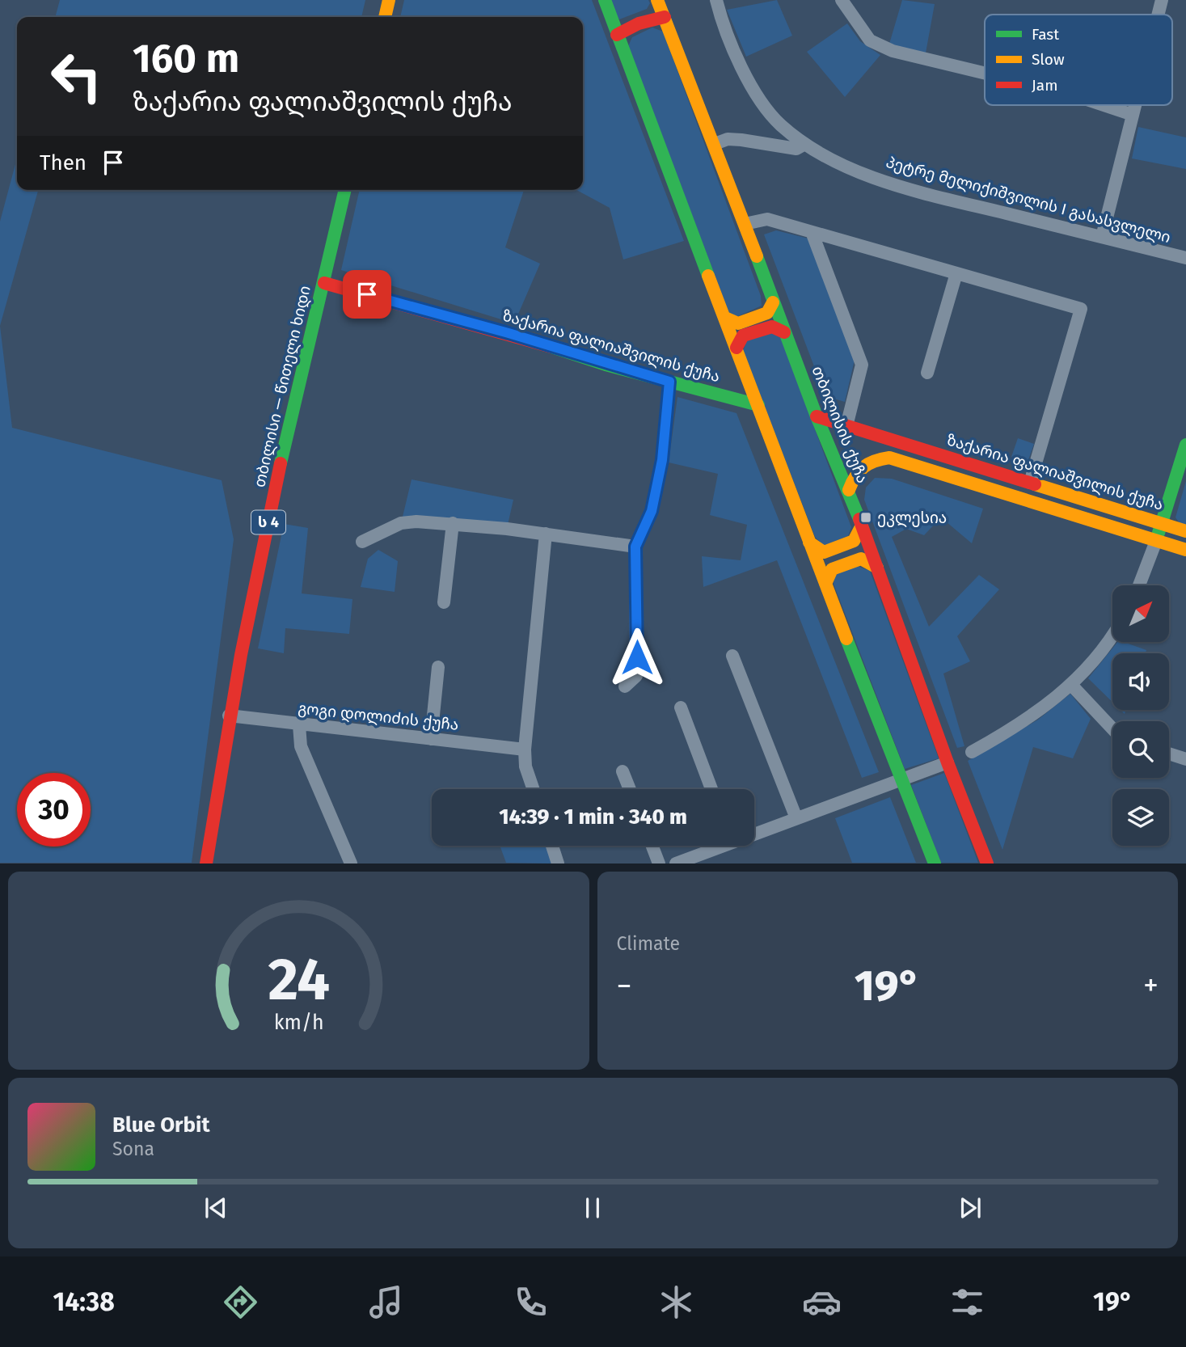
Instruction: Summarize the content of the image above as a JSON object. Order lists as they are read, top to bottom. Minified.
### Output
{"streets":{"main road":["ზაქარია ფალიაშვილის ქუჩა","თბილისი — წითელი ხიდი","თბილისის ქუჩა","ს 4"],"street":["პეტრე მელიქიშვილის I გასასვლელი","გოგი დოლიძის ქუჩა"]},"crossings":[["ზაქარია ფალიაშვილის ქუჩა","თბილისი — წითელი ხიდი"],["ზაქარია ფალიაშვილის ქუჩა","თბილისის ქუჩა"],["თბილისი — წითელი ხიდი","გოგი დოლიძის ქუჩა"]],"places":{"transit":["ეკლესია"]},"legend":["Fast","Slow","Jam"],"north":"top right","page":{"turn":["160 m","ზაქარია ფალიაშვილის ქუჩა"],"then":"Then","limit":"30","trip":"14:39 · 1 min · 340 m","tile":"Climate","heat":["−","19°","+"],"song":["Blue Orbit","Sona"],"tabs":["14:38","19°"],"gauge":["24","km/h"]}}
